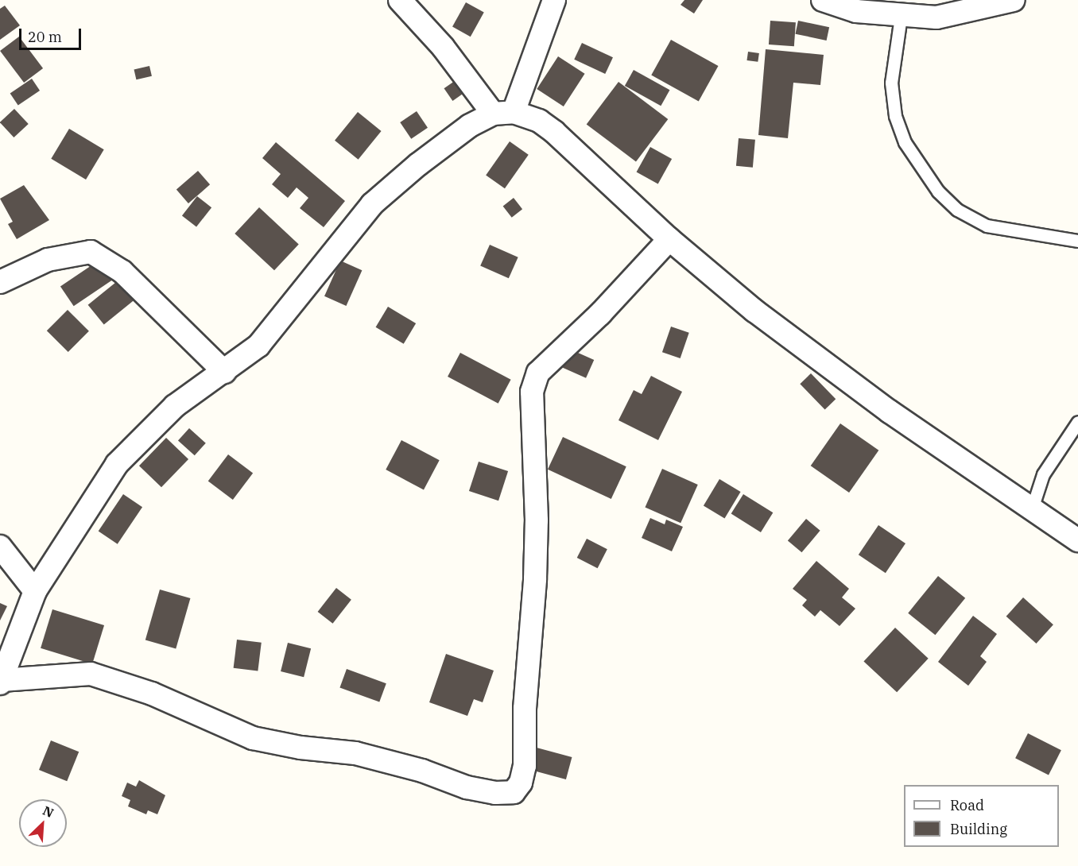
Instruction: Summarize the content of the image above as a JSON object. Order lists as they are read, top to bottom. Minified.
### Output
{"legend":["Road","Building"],"scale_bar":"20 m","north":"top right"}
